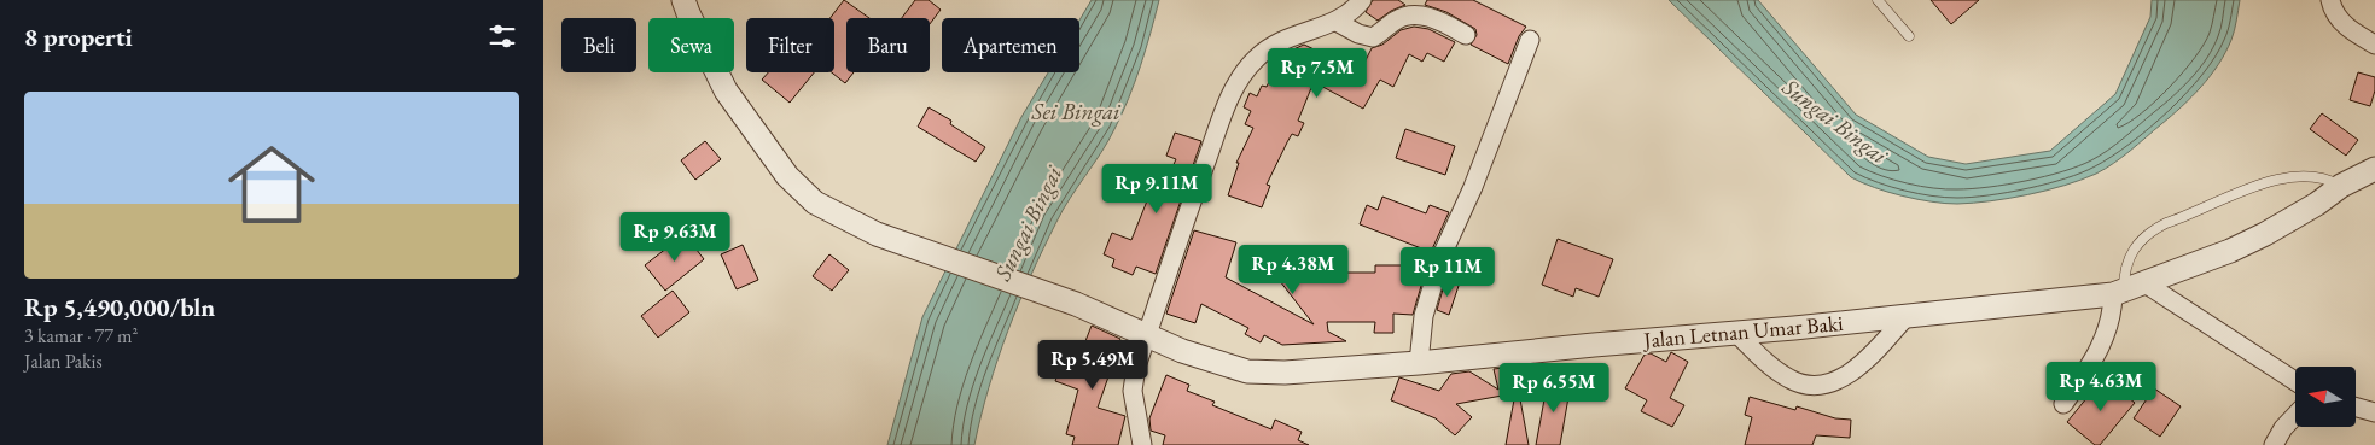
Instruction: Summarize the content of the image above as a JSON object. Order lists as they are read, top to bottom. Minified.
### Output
{"streets":{"street":["Jalan Letnan Umar Baki"]},"water":["Sei Bingai","Sungai Bingai"],"north":"left","page":{"heading":"8 properti","chip":["Beli","Sewa","Filter","Baru","Apartemen"],"price":["Rp 7.5M","Rp 9.11M","Rp 9.63M","Rp 4.38M","Rp 11M","Rp 5.49M","Rp 4.63M","Rp 6.55M"],"list":[{"name":"Rp 5,490,000/bln","note":"3 kamar · 77 m² · Jalan Pakis"}]}}
